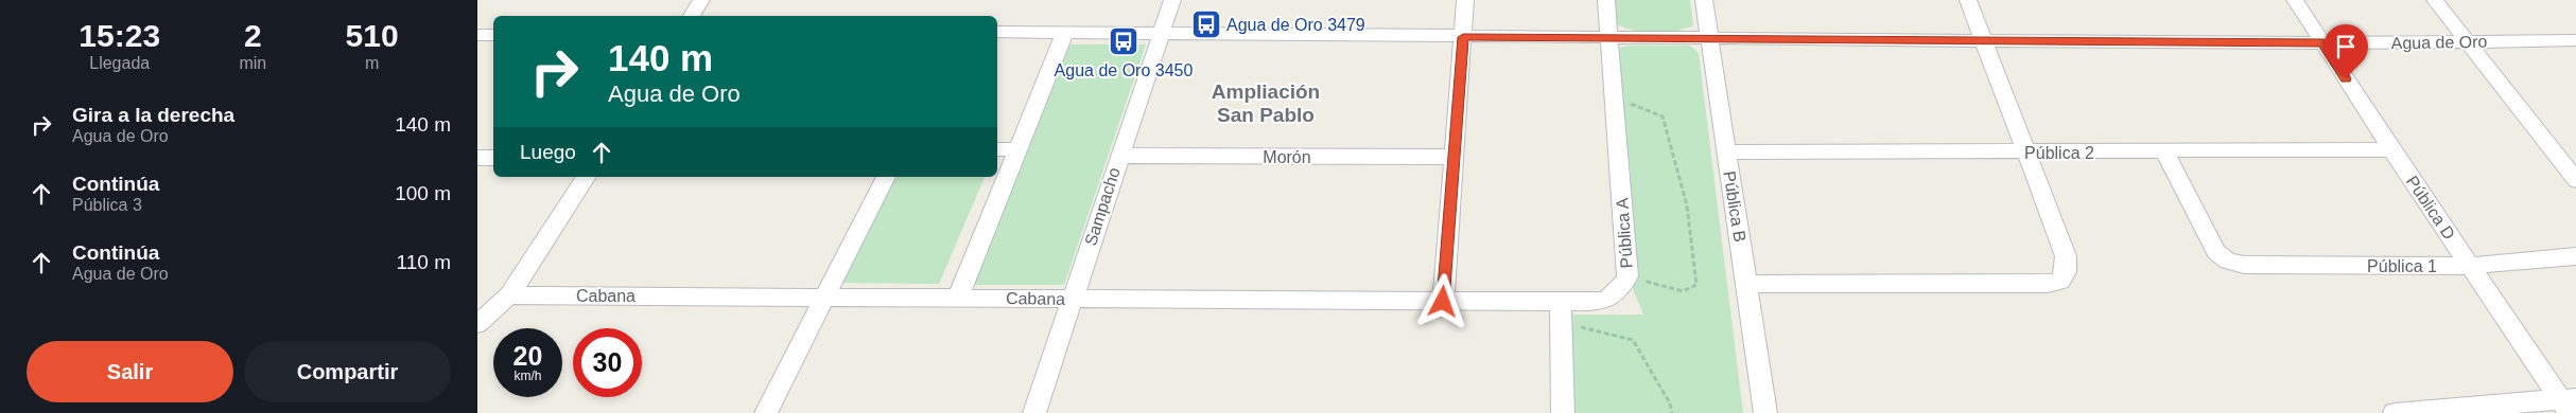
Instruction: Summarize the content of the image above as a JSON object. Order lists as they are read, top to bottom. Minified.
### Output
{"streets":{"street":["Agua de Oro","Pública 2","Morón","Sampacho","Pública B","Pública D","Pública A","Pública 1","Cabana"]},"crossings":[["Agua de Oro","Pública B"],["Agua de Oro","Pública D"],["Pública 2","Pública B"],["Pública 2","Pública D"],["Pública 2","Pública 1"],["Morón","Sampacho"],["Sampacho","Cabana"],["Pública D","Pública 1"],["Pública A","Cabana"]],"districts":["Ampliación San Pablo"],"places":{"bus stop":["Agua de Oro 3479","Agua de Oro 3450"]},"page":{"eta":["15:23","Llegada","2","min","510","m"],"turn":["140 m","Agua de Oro"],"list":[{"name":"Gira a la derecha","note":"Agua de Oro","value":"140 m"},{"name":"Continúa","note":"Pública 3","value":"100 m"},{"name":"Continúa","note":"Agua de Oro","value":"110 m"}],"then":"Luego","speed":"20 km/h","limit":"30","buttons":["Salir","Compartir"]}}
